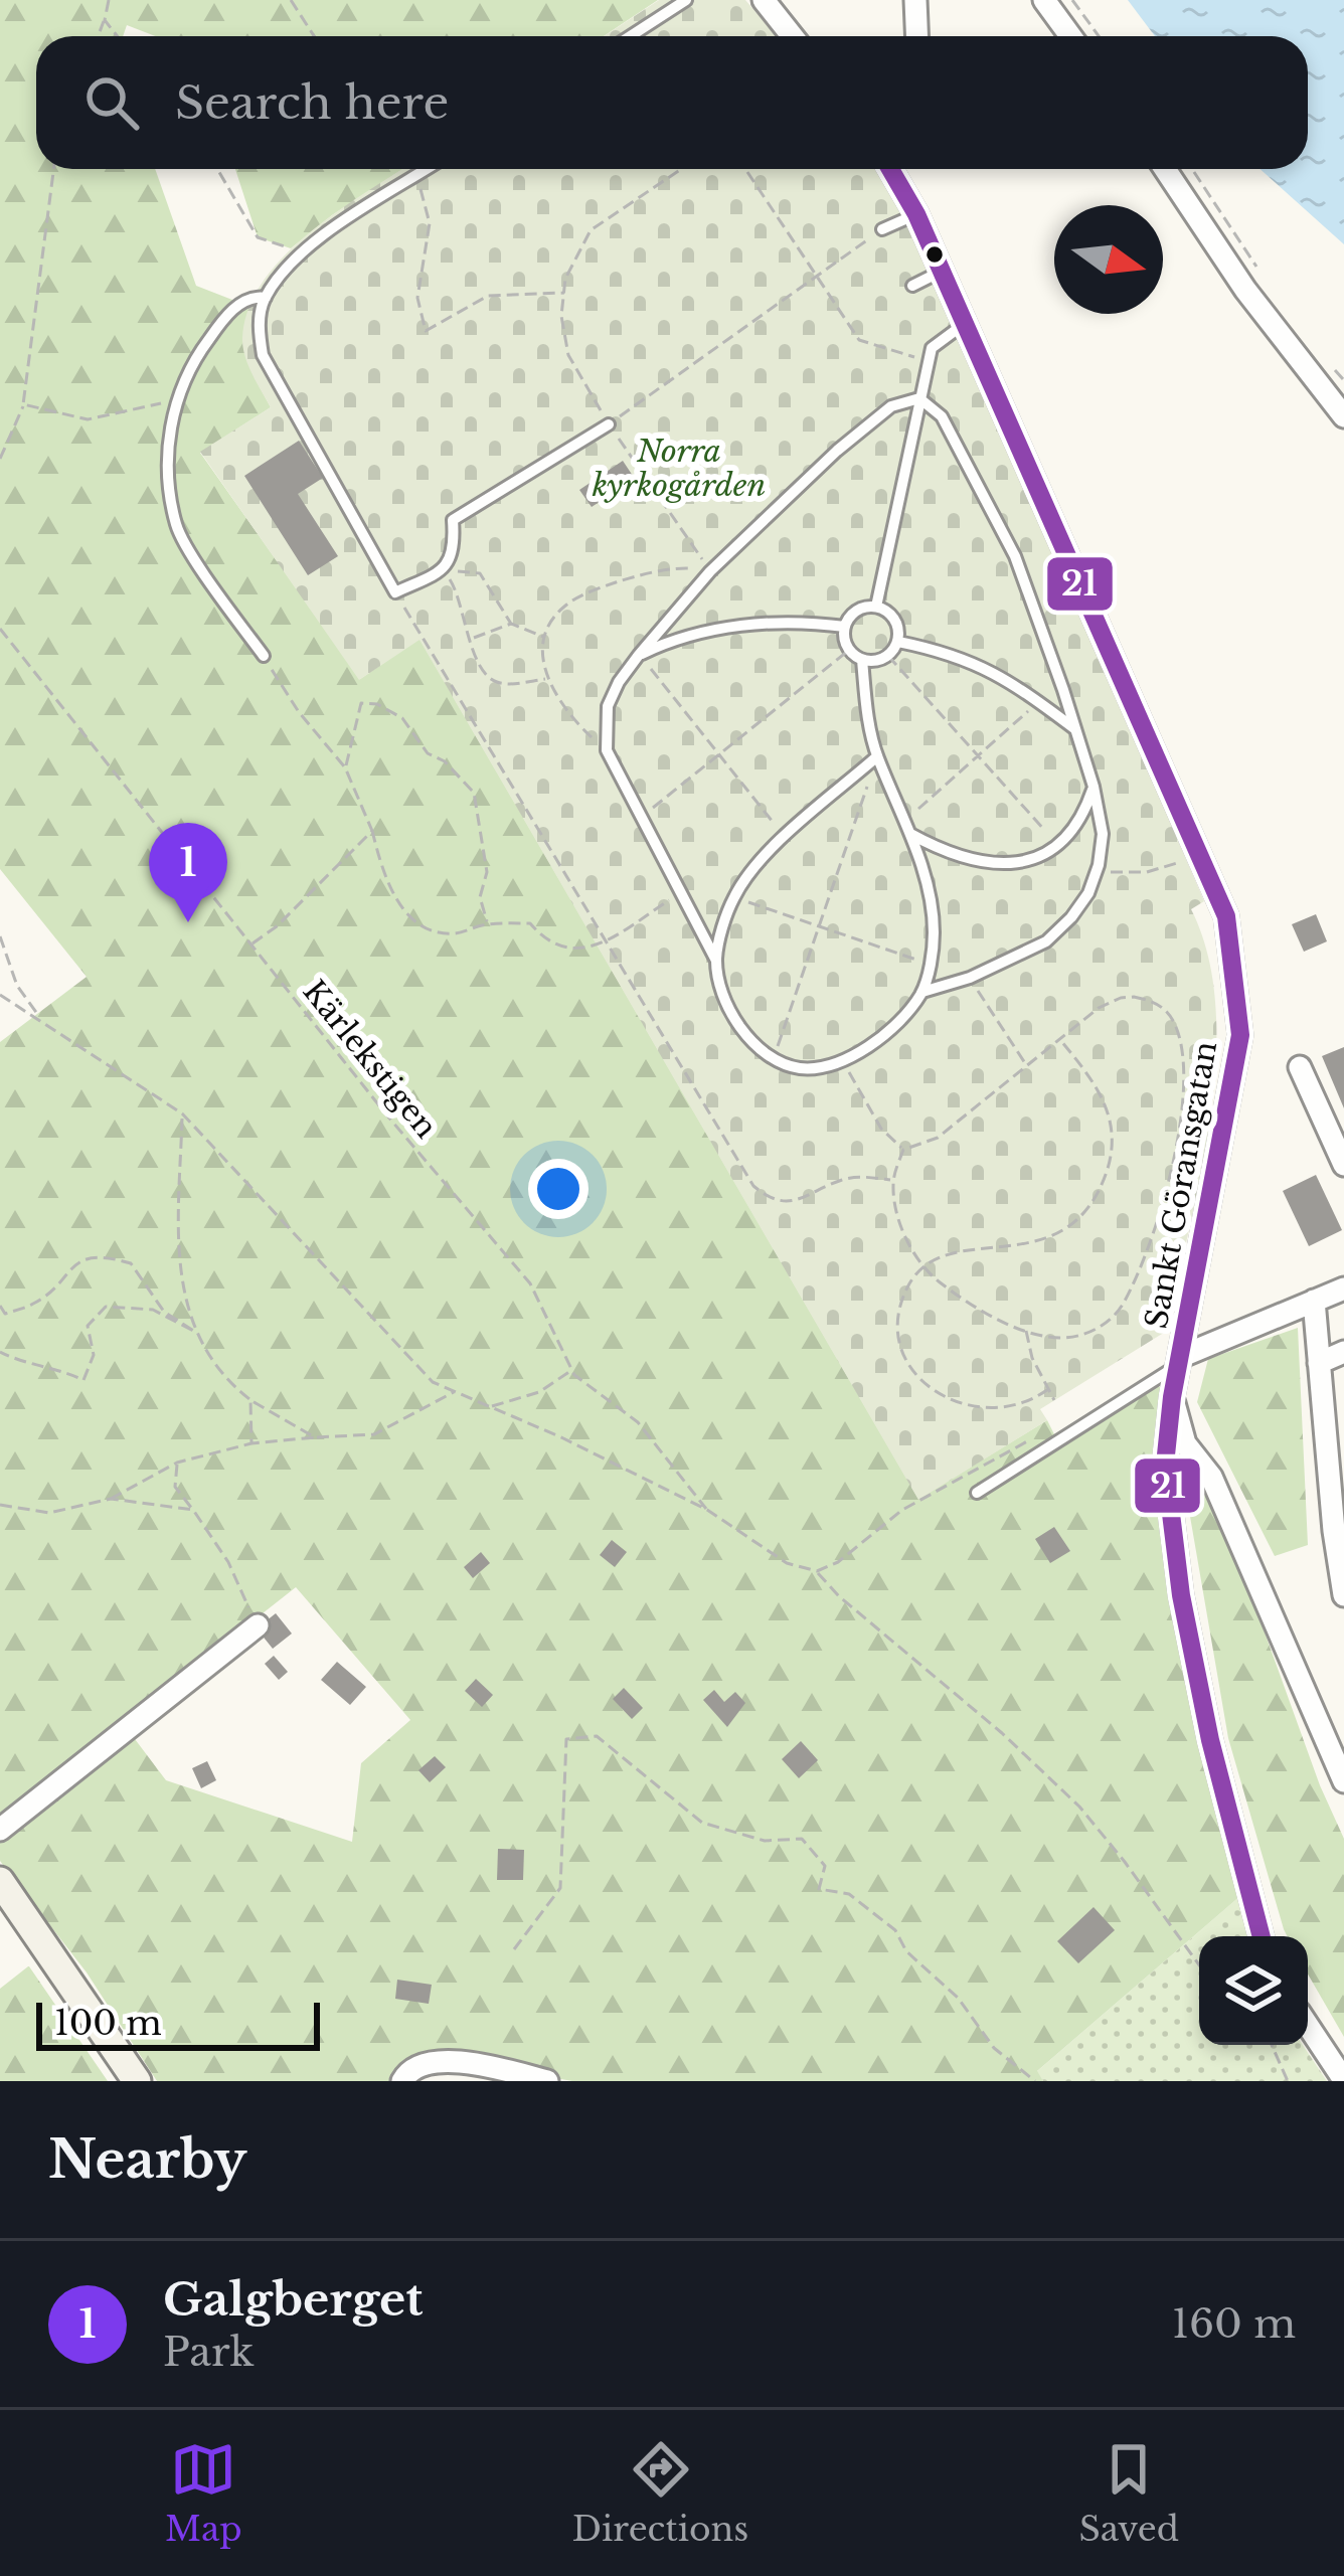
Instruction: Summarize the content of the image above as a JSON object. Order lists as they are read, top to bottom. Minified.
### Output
{"streets":{"street":["Sankt Göransgatan"],"path":["Kärlekstigen"]},"parks":["Norra kyrkogården"],"lines":["transit line 21"],"scale_bar":"100 m","north":"right","page":{"search":"Search here","pins":"1","scale":"100 m","heading":"Nearby","list":[{"mark":"1","name":"Galgberget","note":"Park","value":"160 m"}],"nav":["Map","Directions","Saved"]}}
